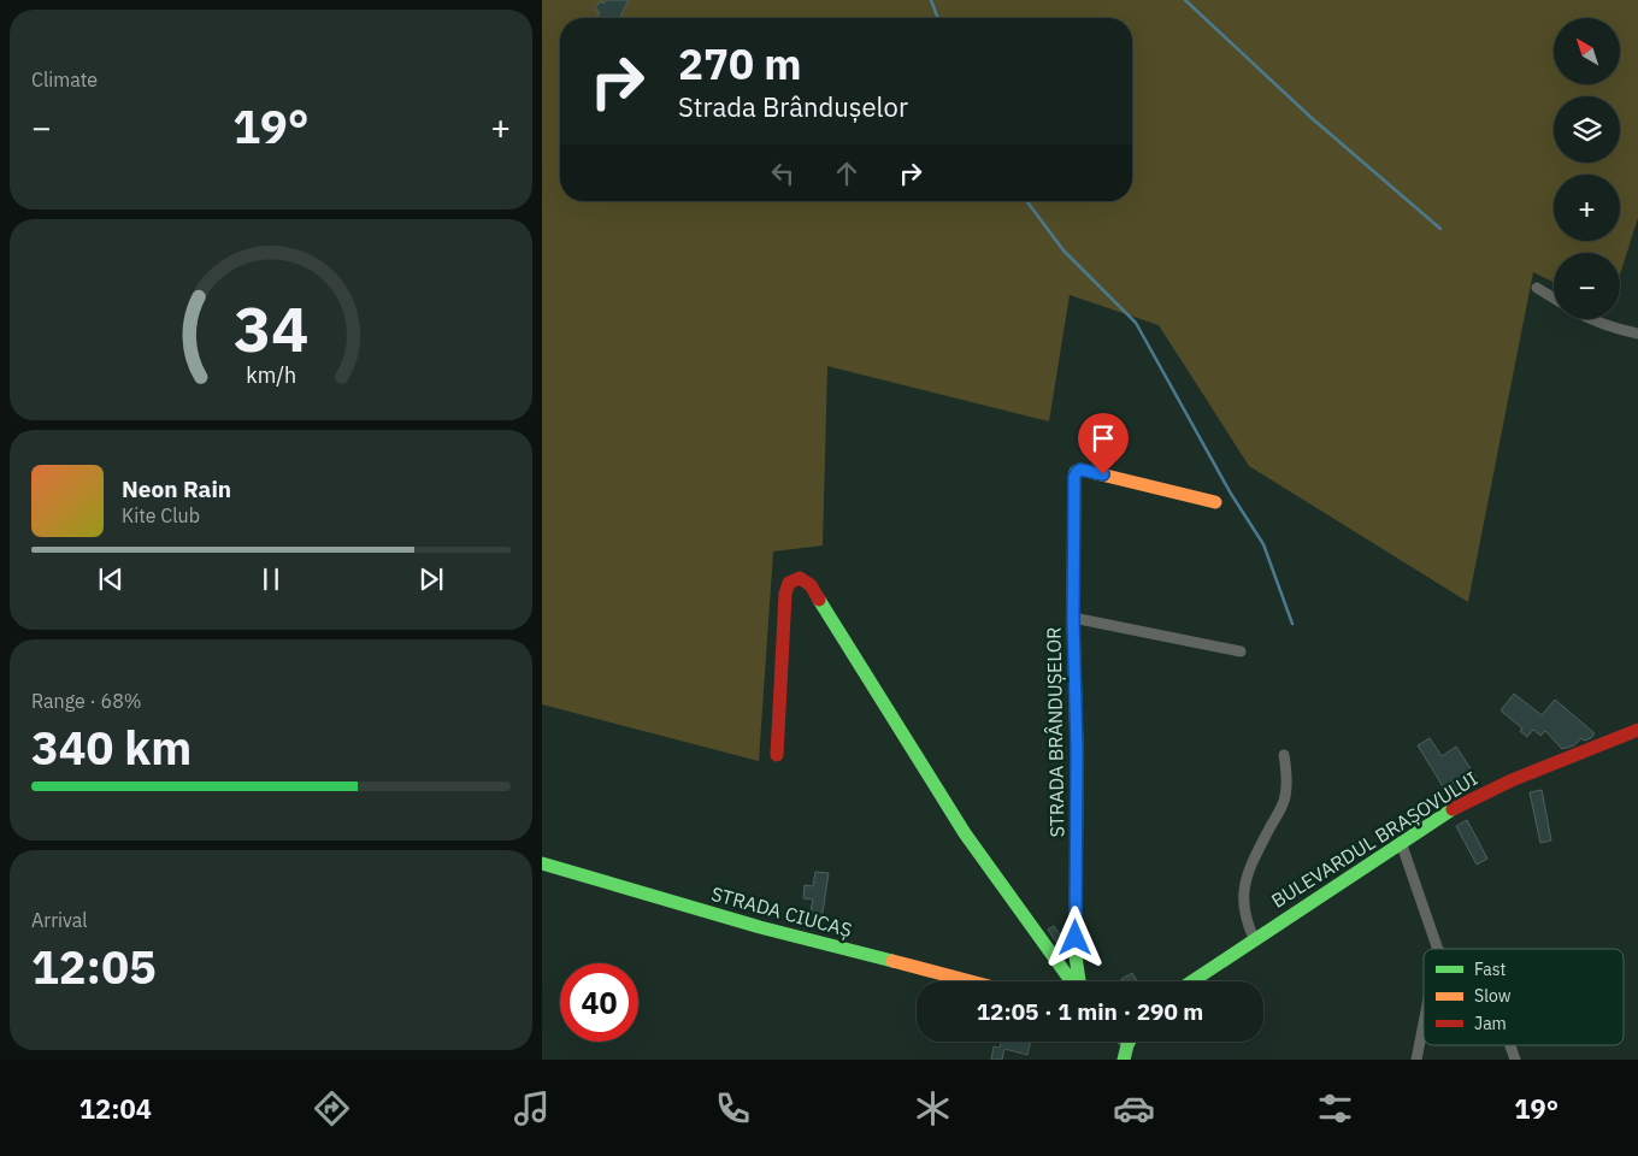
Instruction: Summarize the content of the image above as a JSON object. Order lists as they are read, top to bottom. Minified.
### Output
{"streets":{"street":["STRADA BRÂNDUȘELOR","BULEVARDUL BRAȘOVULUI","STRADA CIUCAȘ"]},"legend":["Fast","Slow","Jam"],"north":"top left","page":{"tile":["Climate",["Range · 68%","340 km"],["Arrival","12:05"]],"map_buttons":["+","−"],"turn":["270 m","Strada Brândușelor"],"heat":["−","19°","+"],"song":["Neon Rain","Kite Club"],"limit":"40","trip":"12:05 · 1 min · 290 m","tabs":["12:04","19°"],"gauge":["34","km/h"]}}
